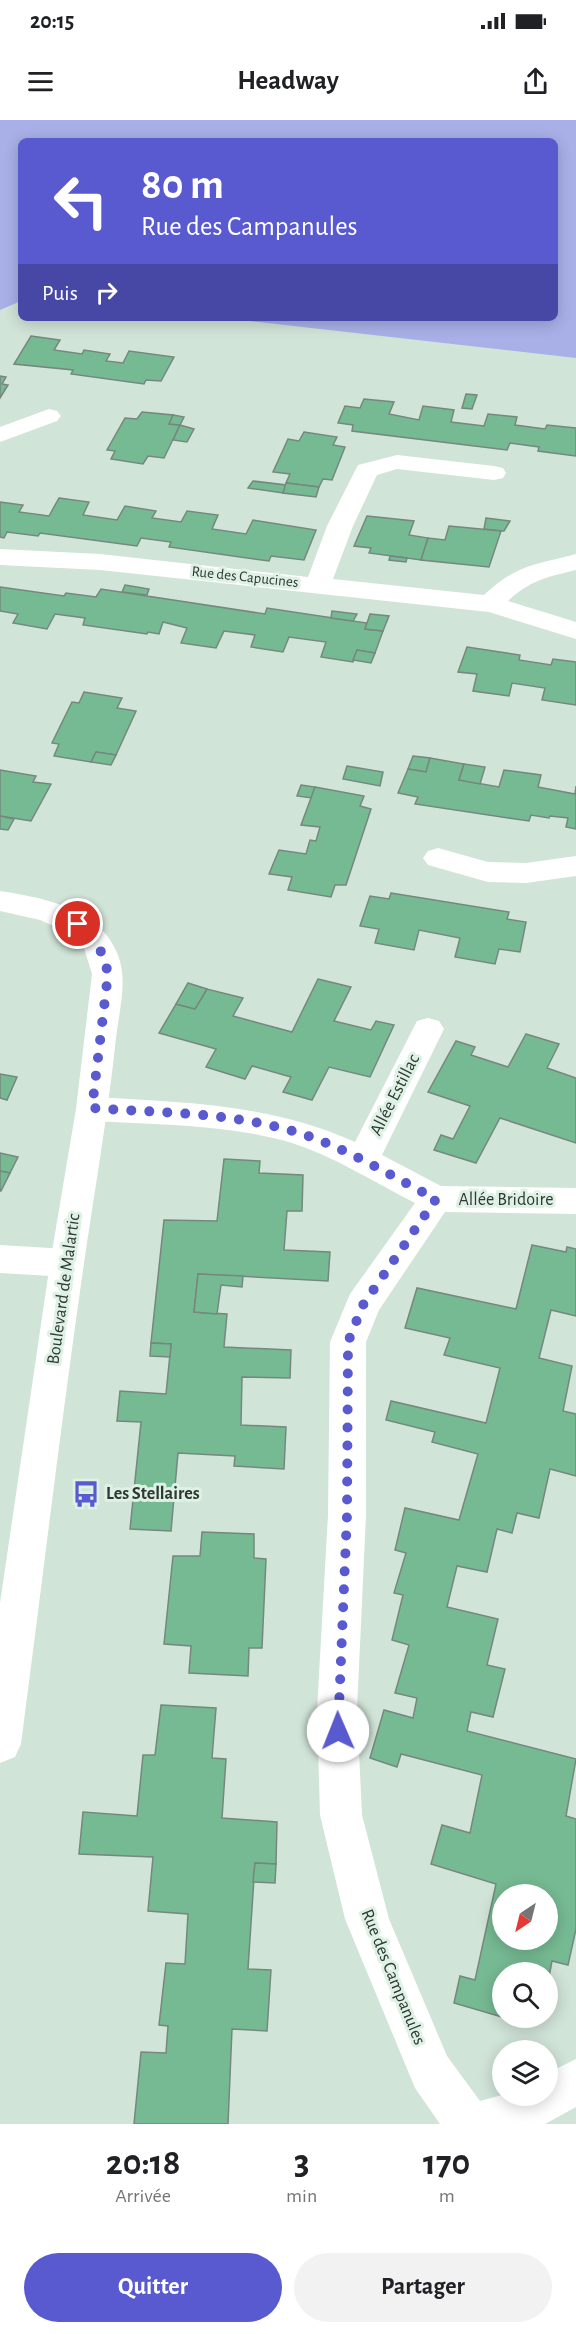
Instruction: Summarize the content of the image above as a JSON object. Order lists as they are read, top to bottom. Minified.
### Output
{"streets":{"street":["Rue des Capucines","Allée Estillac","Allée Bridoire","Boulevard de Malartic","Rue des Campanules"]},"crossings":[["Allée Bridoire","Rue des Campanules"]],"places":{"bus stop":["Les Stellaires"]},"north":"bottom left","page":{"status":"20:15","header":"Headway","turn":["80 m","Rue des Campanules"],"then":"Puis","eta":["20:18","Arrivée","3","min","170","m"],"buttons":["Quitter","Partager"]}}
